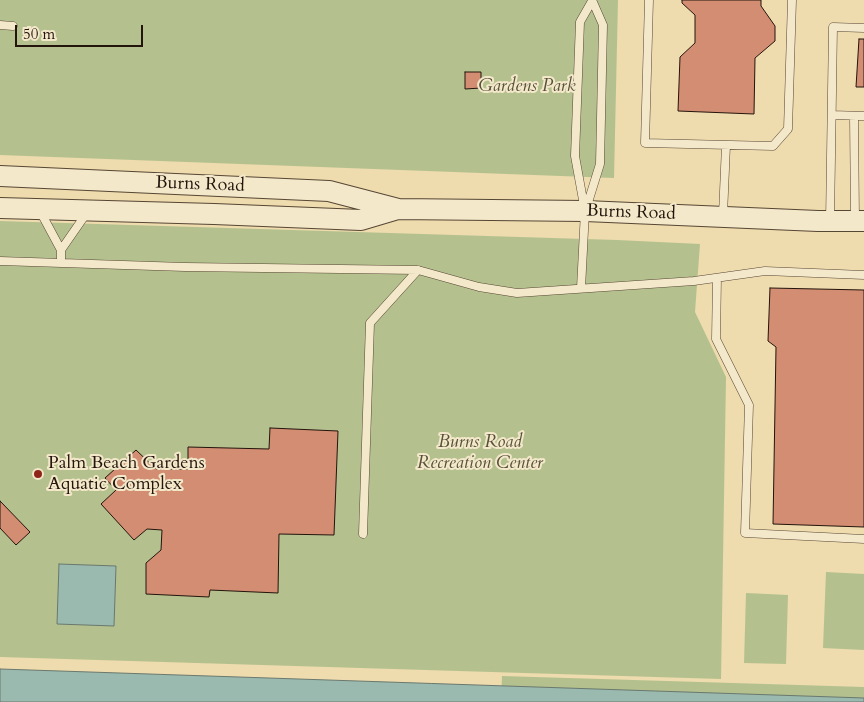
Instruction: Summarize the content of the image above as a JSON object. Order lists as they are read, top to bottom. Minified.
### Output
{"streets":{"street":["Burns Road"]},"parks":["Gardens Park","Burns Road Recreation Center"],"places":["Palm Beach Gardens Aquatic Complex"],"scale_bar":"50 m"}
